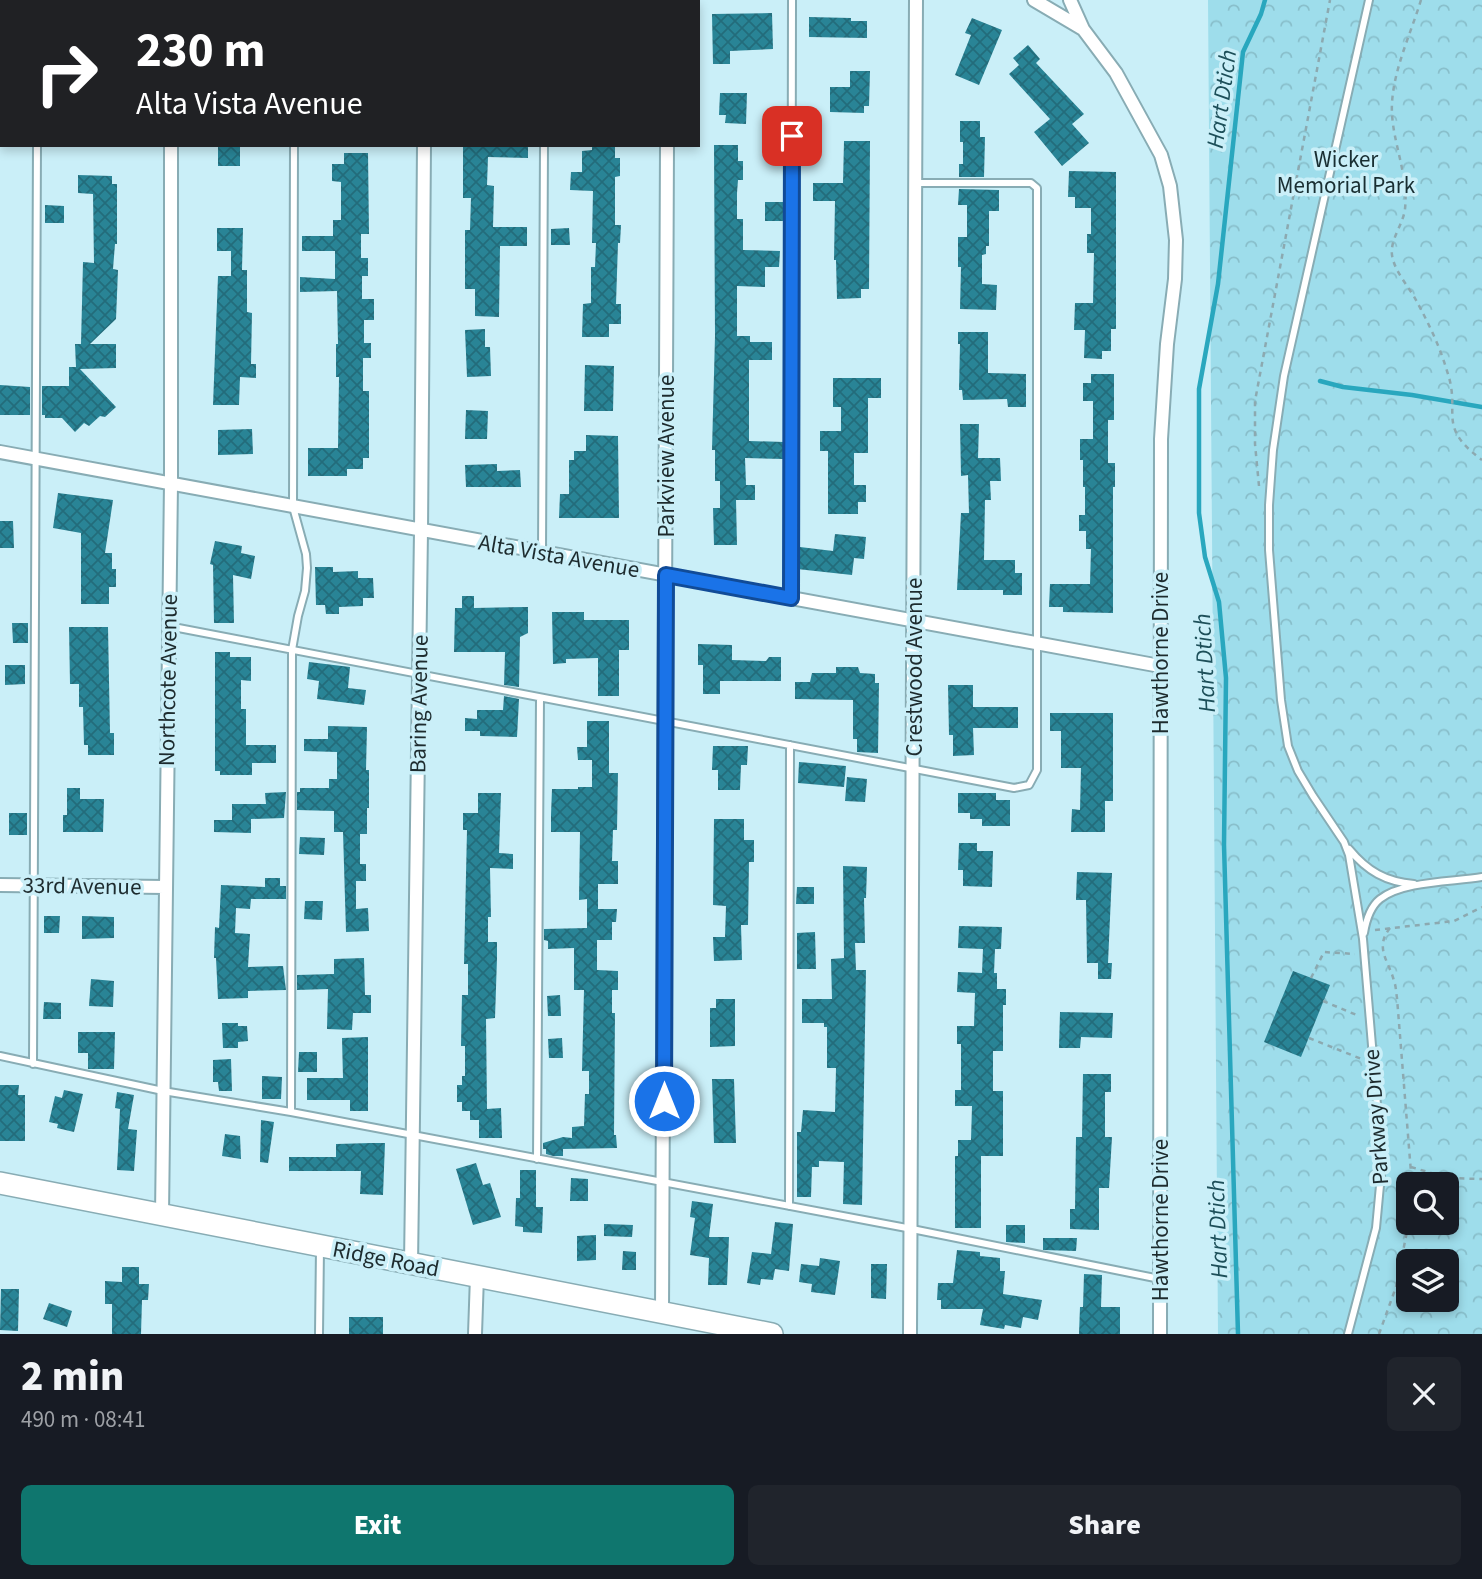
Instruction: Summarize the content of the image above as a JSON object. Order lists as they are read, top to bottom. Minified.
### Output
{"streets":{"main road":["Ridge Road"],"street":["Parkview Avenue","Alta Vista Avenue","Hawthorne Drive","Crestwood Avenue","Northcote Avenue","Baring Avenue","33rd Avenue"],"lane":["Parkway Drive"]},"crossings":[["Parkview Avenue","Alta Vista Avenue"],["Parkview Avenue","Ridge Road"],["Alta Vista Avenue","Hawthorne Drive"],["Alta Vista Avenue","Crestwood Avenue"],["Alta Vista Avenue","Northcote Avenue"],["Alta Vista Avenue","Baring Avenue"],["Northcote Avenue","33rd Avenue"],["Northcote Avenue","Ridge Road"],["Baring Avenue","Ridge Road"]],"water":["Hart Dtich"],"parks":["Wicker Memorial Park"],"page":{"turn":["230 m","Alta Vista Avenue"],"heading":["2 min","490 m · 08:41"],"buttons":["Exit","Share"]}}
